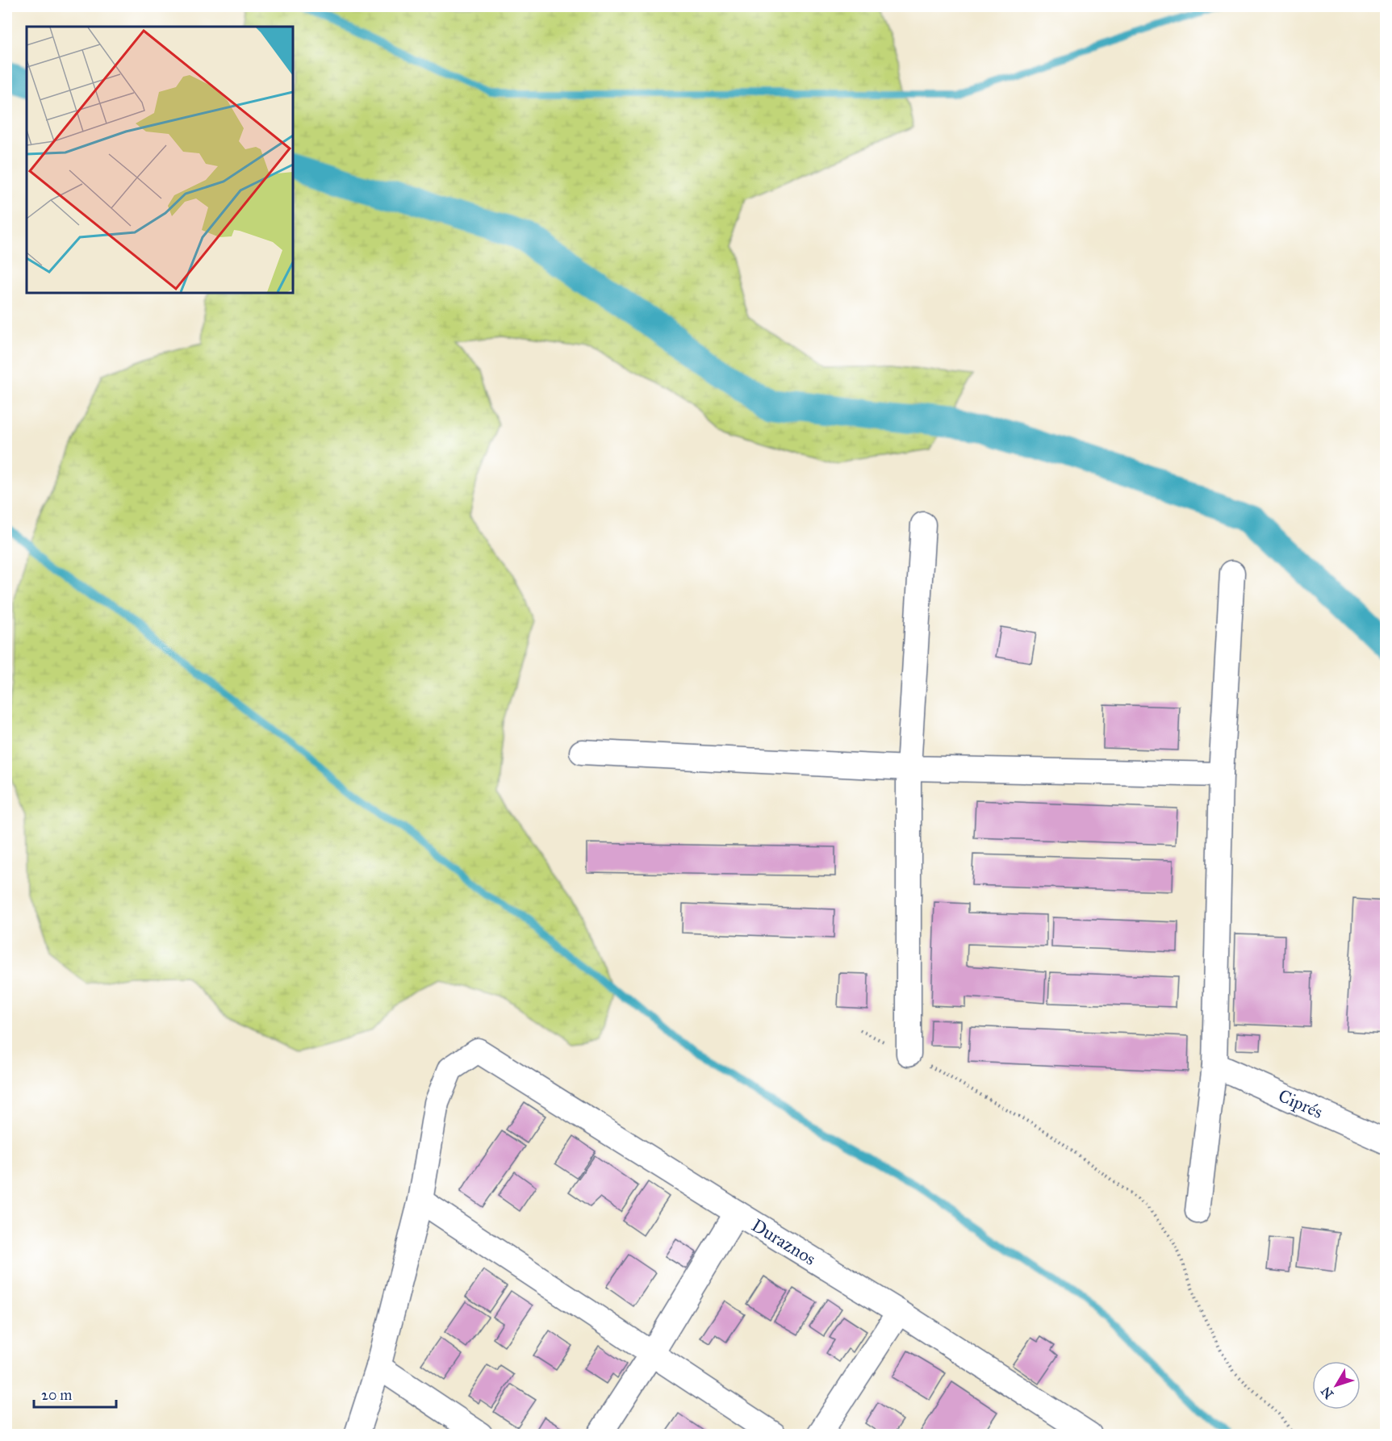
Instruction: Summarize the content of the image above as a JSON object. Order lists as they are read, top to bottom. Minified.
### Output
{"streets":{"street":["Ciprés","Duraznos"]},"scale_bar":"20 m","north":"bottom left"}
